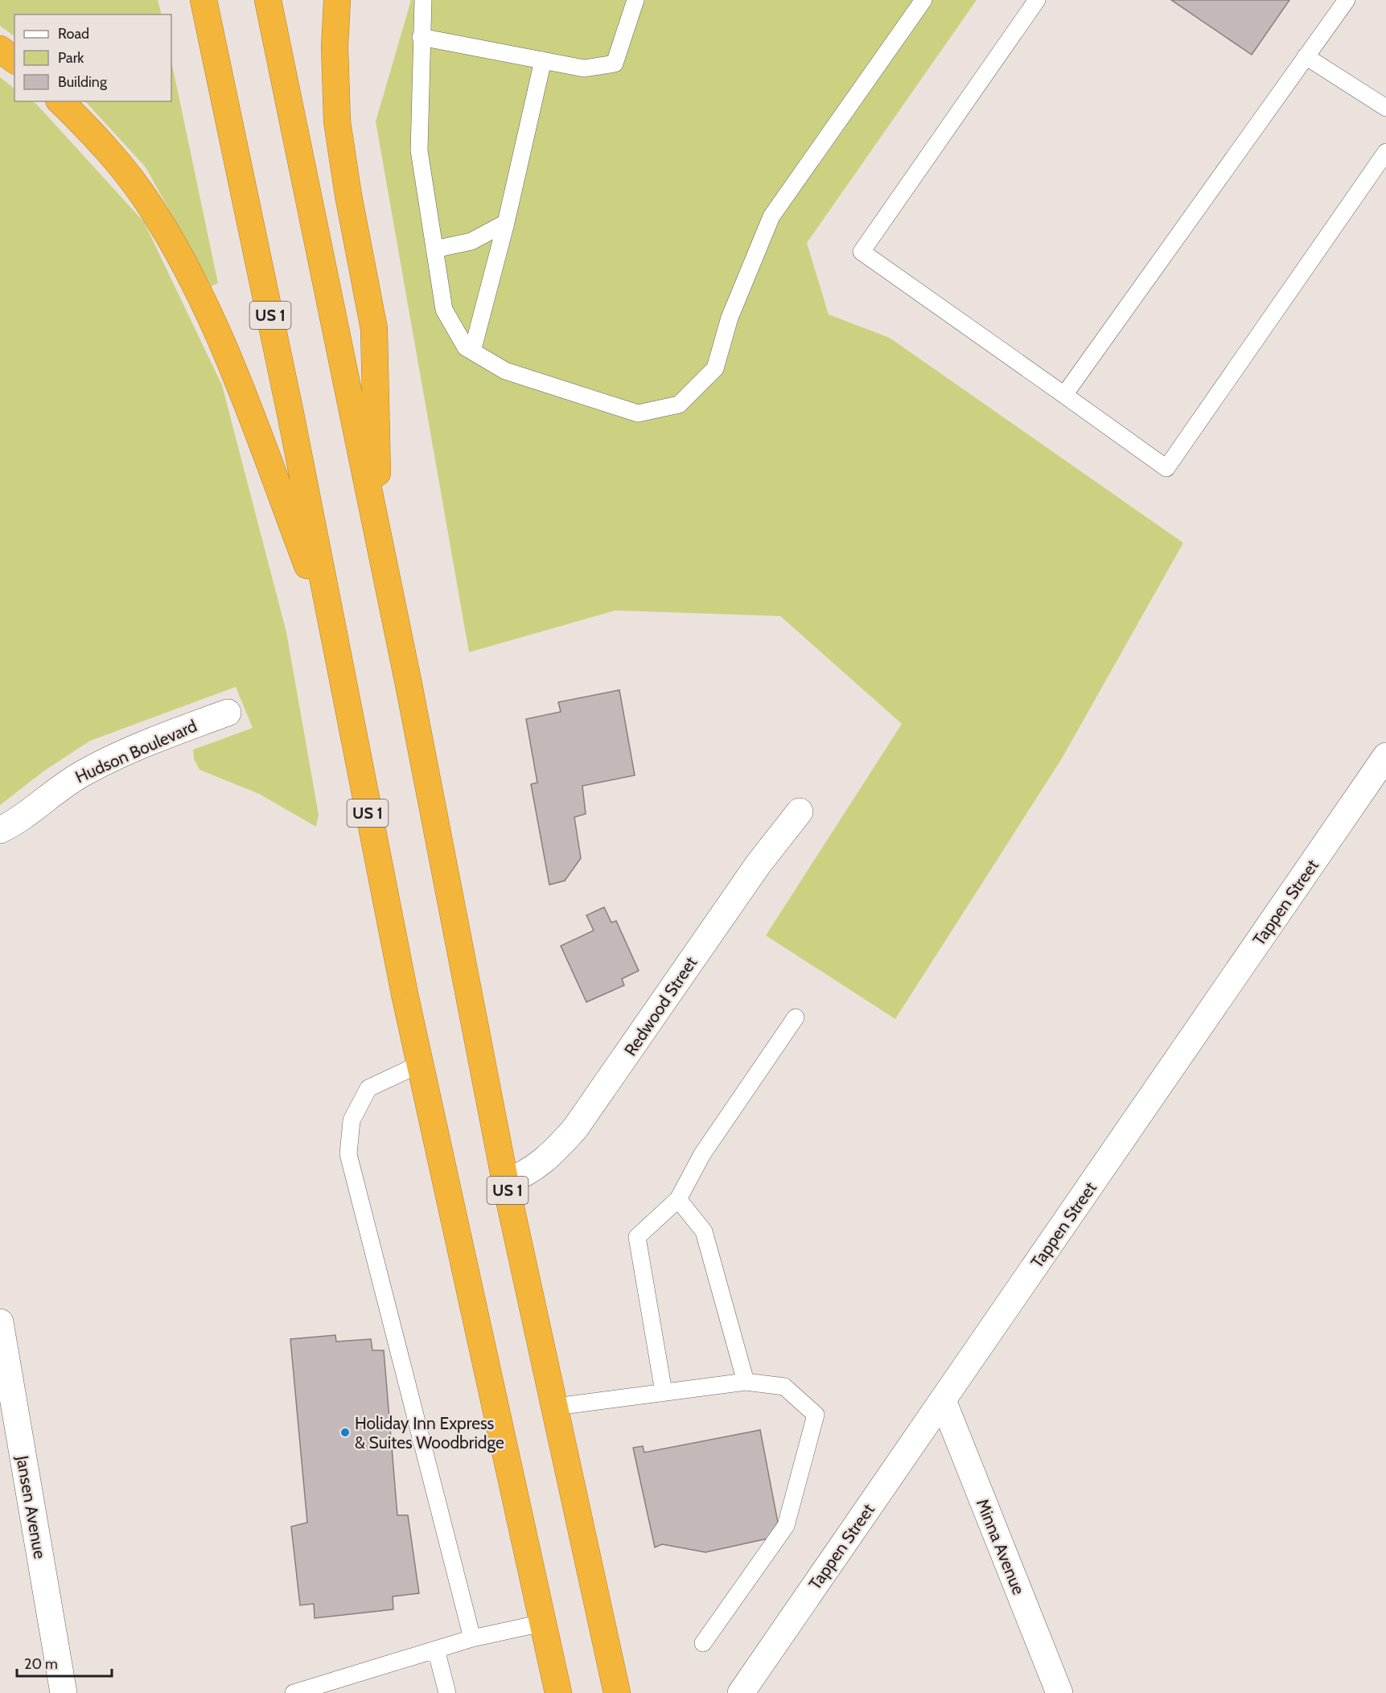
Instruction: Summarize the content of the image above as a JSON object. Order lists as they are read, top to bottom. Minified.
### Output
{"streets":{"highway":["US 1"],"street":["Hudson Boulevard","Tappen Street","Redwood Street","Jansen Avenue","Minna Avenue"]},"crossings":[["US 1","Redwood Street"],["Tappen Street","Minna Avenue"]],"places":["Holiday Inn Express & Suites Woodbridge"],"legend":["Road","Park","Building"],"scale_bar":"20 m"}
